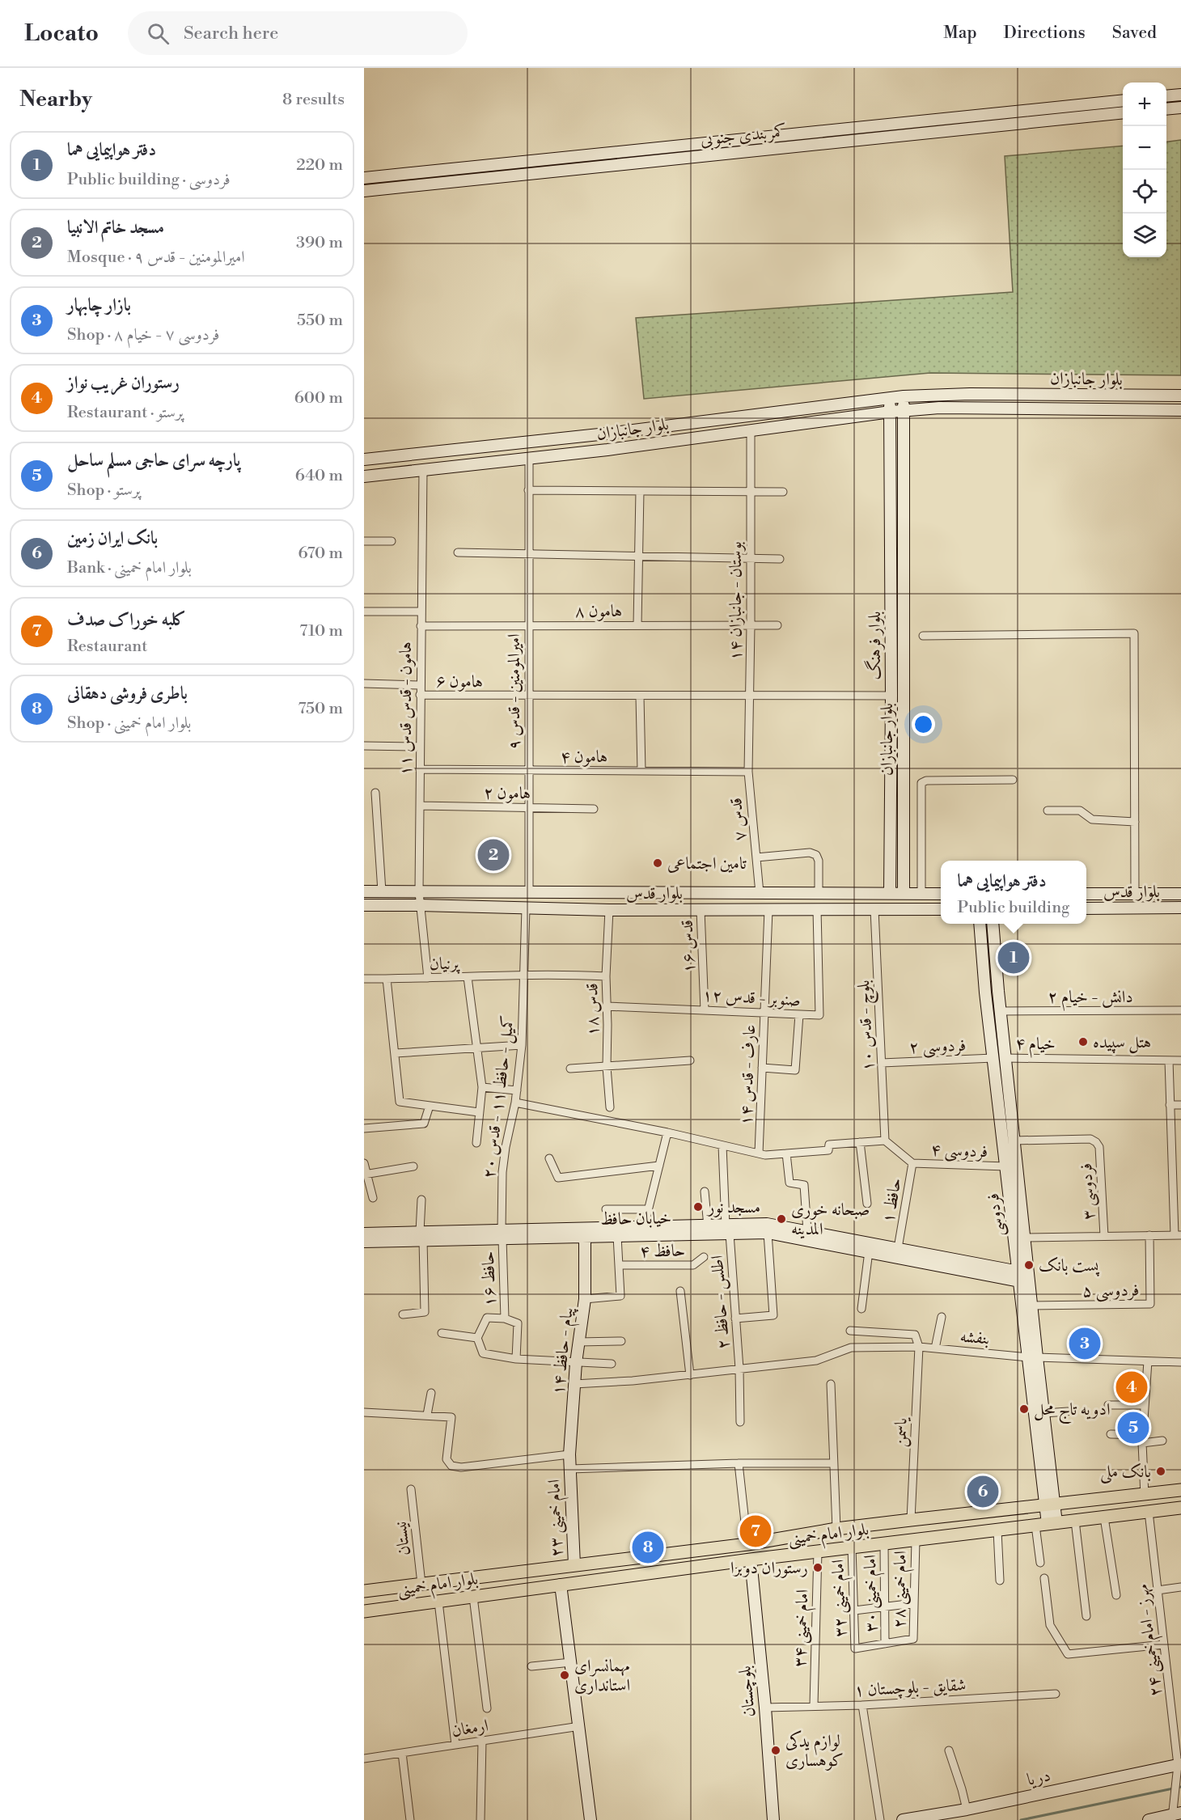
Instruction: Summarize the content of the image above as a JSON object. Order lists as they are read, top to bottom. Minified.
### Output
{"streets":{"main road":["بلوار امام خمینی"],"street":["کمربندی جنوبی","بلوار جانبازان","بوستان - جانبازان ۱۴","هامون ۸","بلوار فرهنگ","هامون ۶","امیرالمومنین - قدس ۹","هامون - قدس قدس ۱۱","هامون ۴","هامون ۲","قدس ۷","بلوار قدس","قدس ۱۶","پرنیان","دانش - خیام ۲","صنوبر - قدس ۱۲","قدس ۱۸","بلوچ - قدس ۱۰","خیام ۴","فردوسی ۲","عارف - قدس ۱۴","کمیل - حافظ ۱۱ - قدس ۲۰","فردوسی ۴","فردوسی ۳","حافظ ۱","فردوسی","خیابان حافظ","حافظ ۴","حافظ ۱۶","فردوسی ۵","اطلس - حافظ ۲","بنفشه","پیام - حافظ ۱۴","یاسمن","امام خمینی ۲۳","نیستان","امام خمینی ۲۸","امام خمینی ۳۰","امام خمینی ۳۲","امام خمینی ۳۴","مهرز - امام خمینی ۲۴","شقایق - بلوچستان ۱","بلوچستان","ارمغان","دریا"]},"crossings":[["بلوار جانبازان","بوستان - جانبازان ۱۴"],["بلوار جانبازان","بلوار فرهنگ"],["بلوار جانبازان","امیرالمومنین - قدس ۹"],["بلوار جانبازان","هامون - قدس قدس ۱۱"],["بلوار جانبازان","بلوار قدس"],["بوستان - جانبازان ۱۴","هامون ۸"],["بوستان - جانبازان ۱۴","هامون ۶"],["بوستان - جانبازان ۱۴","هامون ۴"],["بوستان - جانبازان ۱۴","قدس ۷"],["هامون ۸","امیرالمومنین - قدس ۹"],["هامون ۸","هامون - قدس قدس ۱۱"],["بلوار فرهنگ","هامون ۶"],["بلوار فرهنگ","بلوار قدس"],["هامون ۶","امیرالمومنین - قدس ۹"],["هامون ۶","هامون - قدس قدس ۱۱"],["امیرالمومنین - قدس ۹","هامون ۴"],["امیرالمومنین - قدس ۹","هامون ۲"],["امیرالمومنین - قدس ۹","بلوار قدس"],["هامون - قدس قدس ۱۱","هامون ۴"],["هامون - قدس قدس ۱۱","هامون ۲"],["هامون - قدس قدس ۱۱","بلوار قدس"],["هامون - قدس قدس ۱۱","پرنیان"],["هامون ۴","قدس ۷"],["قدس ۷","بلوار قدس"],["بلوار قدس","قدس ۱۶"],["بلوار قدس","صنوبر - قدس ۱۲"],["بلوار قدس","قدس ۱۸"],["بلوار قدس","بلوچ - قدس ۱۰"],["بلوار قدس","عارف - قدس ۱۴"],["بلوار قدس","کمیل - حافظ ۱۱ - قدس ۲۰"],["قدس ۱۶","صنوبر - قدس ۱۲"],["پرنیان","قدس ۱۸"],["پرنیان","کمیل - حافظ ۱۱ - قدس ۲۰"],["دانش - خیام ۲","فردوسی"],["صنوبر - قدس ۱۲","قدس ۱۸"],["صنوبر - قدس ۱۲","عارف - قدس ۱۴"],["بلوچ - قدس ۱۰","فردوسی ۲"],["بلوچ - قدس ۱۰","حافظ ۱"],["خیام ۴","فردوسی"],["فردوسی ۲","فردوسی"],["کمیل - حافظ ۱۱ - قدس ۲۰","خیابان حافظ"],["کمیل - حافظ ۱۱ - قدس ۲۰","حافظ ۱۶"],["فردوسی ۴","حافظ ۱"],["فردوسی ۴","فردوسی"],["فردوسی ۳","فردوسی"],["حافظ ۱","خیابان حافظ"],["فردوسی","خیابان حافظ"],["فردوسی","فردوسی ۵"],["فردوسی","بنفشه"],["فردوسی","بلوار امام خمینی"],["خیابان حافظ","حافظ ۱۶"],["خیابان حافظ","اطلس - حافظ ۲"],["خیابان حافظ","پیام - حافظ ۱۴"],["اطلس - حافظ ۲","بنفشه"],["بنفشه","پیام - حافظ ۱۴"],["بنفشه","یاسمن"],["پیام - حافظ ۱۴","امام خمینی ۲۳"],["یاسمن","بلوار امام خمینی"],["امام خمینی ۲۳","بلوار امام خمینی"],["بلوار امام خمینی","نیستان"],["بلوار امام خمینی","امام خمینی ۲۸"],["بلوار امام خمینی","امام خمینی ۳۰"],["بلوار امام خمینی","امام خمینی ۳۲"],["بلوار امام خمینی","امام خمینی ۳۴"],["بلوار امام خمینی","مهرز - امام خمینی ۲۴"],["بلوار امام خمینی","بلوچستان"],["امام خمینی ۲۸","امام خمینی ۳۰"],["امام خمینی ۲۸","امام خمینی ۳۲"],["امام خمینی ۳۰","امام خمینی ۳۲"],["امام خمینی ۳۴","شقایق - بلوچستان ۱"],["مهرز - امام خمینی ۲۴","دریا"],["شقایق - بلوچستان ۱","بلوچستان"]],"places":["تامین اجتماعی","هتل سپیده","مسجد نور","صبحانه خوری المدینه","پست بانک","ادویه تاج محل","بانک ملی","رستوران دوبرا","مهمانسرای استانداری","لوازم یدکی کوهساری"],"page":{"header":"Locato","search":"Search here","nav":["Map","Directions","Saved"],"heading":["Nearby","8 results"],"map_buttons":["+","−"],"list":[{"mark":"1","name":"دفتر هواپیمایی هما","note":"Public building · فردوسی","value":"220 m"},{"mark":"2","name":"مسجد خاتم الانبیا","note":"Mosque · امیرالمومنین - قدس ۹","value":"390 m"},{"mark":"3","name":"بازار چابهار","note":"Shop · فردوسی ۷ - خیام ۸","value":"550 m"},{"mark":"4","name":"رستوران غریب نواز","note":"Restaurant · پرستو","value":"600 m"},{"mark":"5","name":"پارچه سرای حاجی مسلم ساحل","note":"Shop · پرستو","value":"640 m"},{"mark":"6","name":"بانک ایران زمین","note":"Bank · بلوار امام خمینی","value":"670 m"},{"mark":"7","name":"کلبه خوراک صدف","note":"Restaurant","value":"710 m"},{"mark":"8","name":"باطری فروشی دهقانى","note":"Shop · بلوار امام خمینی","value":"750 m"}],"pins":["2","1","3","4","5","6","7","8"],"popup":["دفتر هواپیمایی هما","Public building"]}}
